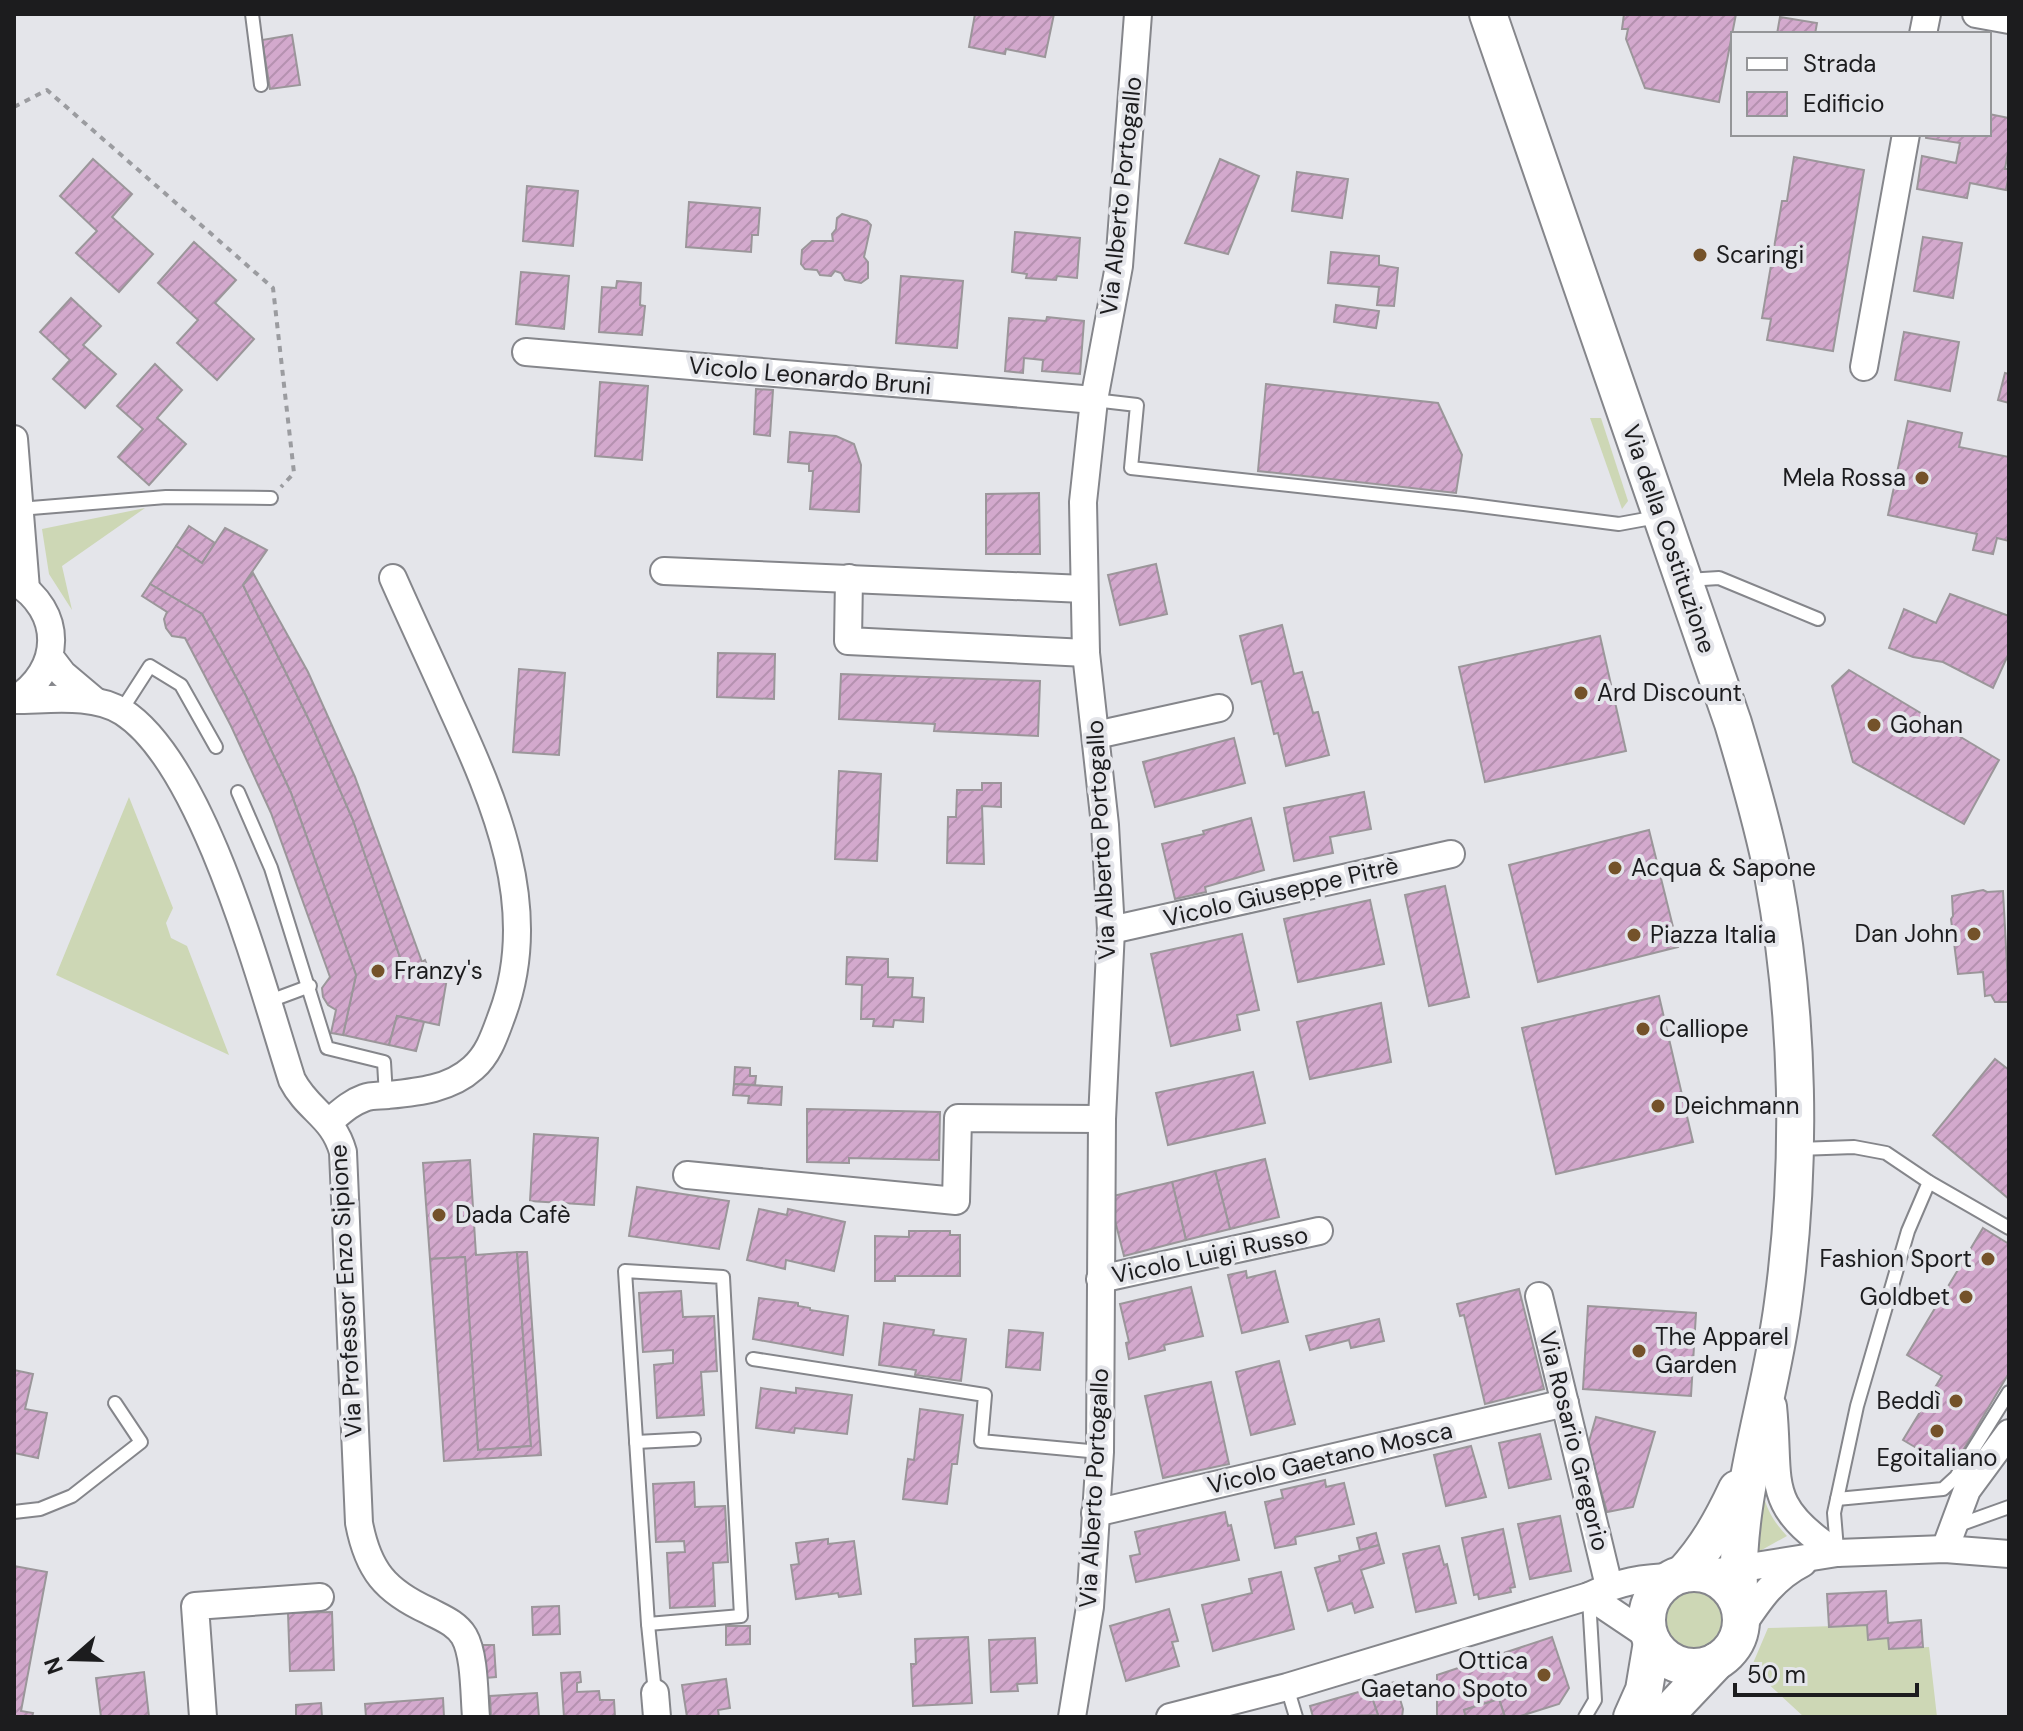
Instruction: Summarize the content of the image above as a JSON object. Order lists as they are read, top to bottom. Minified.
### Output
{"streets":{"main road":["Via della Costituzione"],"street":["Via Alberto Portogallo","Vicolo Leonardo Bruni","Vicolo Giuseppe Pitrè","Vicolo Luigi Russo","Via Professor Enzo Sipione","Via Rosario Gregorio","Vicolo Gaetano Mosca"]},"crossings":[["Via Alberto Portogallo","Vicolo Leonardo Bruni"],["Via Alberto Portogallo","Vicolo Giuseppe Pitrè"],["Via Alberto Portogallo","Vicolo Luigi Russo"],["Via Alberto Portogallo","Vicolo Gaetano Mosca"],["Via Rosario Gregorio","Vicolo Gaetano Mosca"]],"places":["Scaringi","Mela Rossa","Ard Discount","Gohan","Acqua & Sapone","Dan John","Piazza Italia","Franzy's","Calliope","Deichmann","Dada Cafè","Fashion Sport","Goldbet","The Apparel Garden","Beddì","Egoitaliano","Ottica Gaetano Spoto"],"legend":["Strada","Edificio"],"scale_bar":"50 m","north":"left"}
